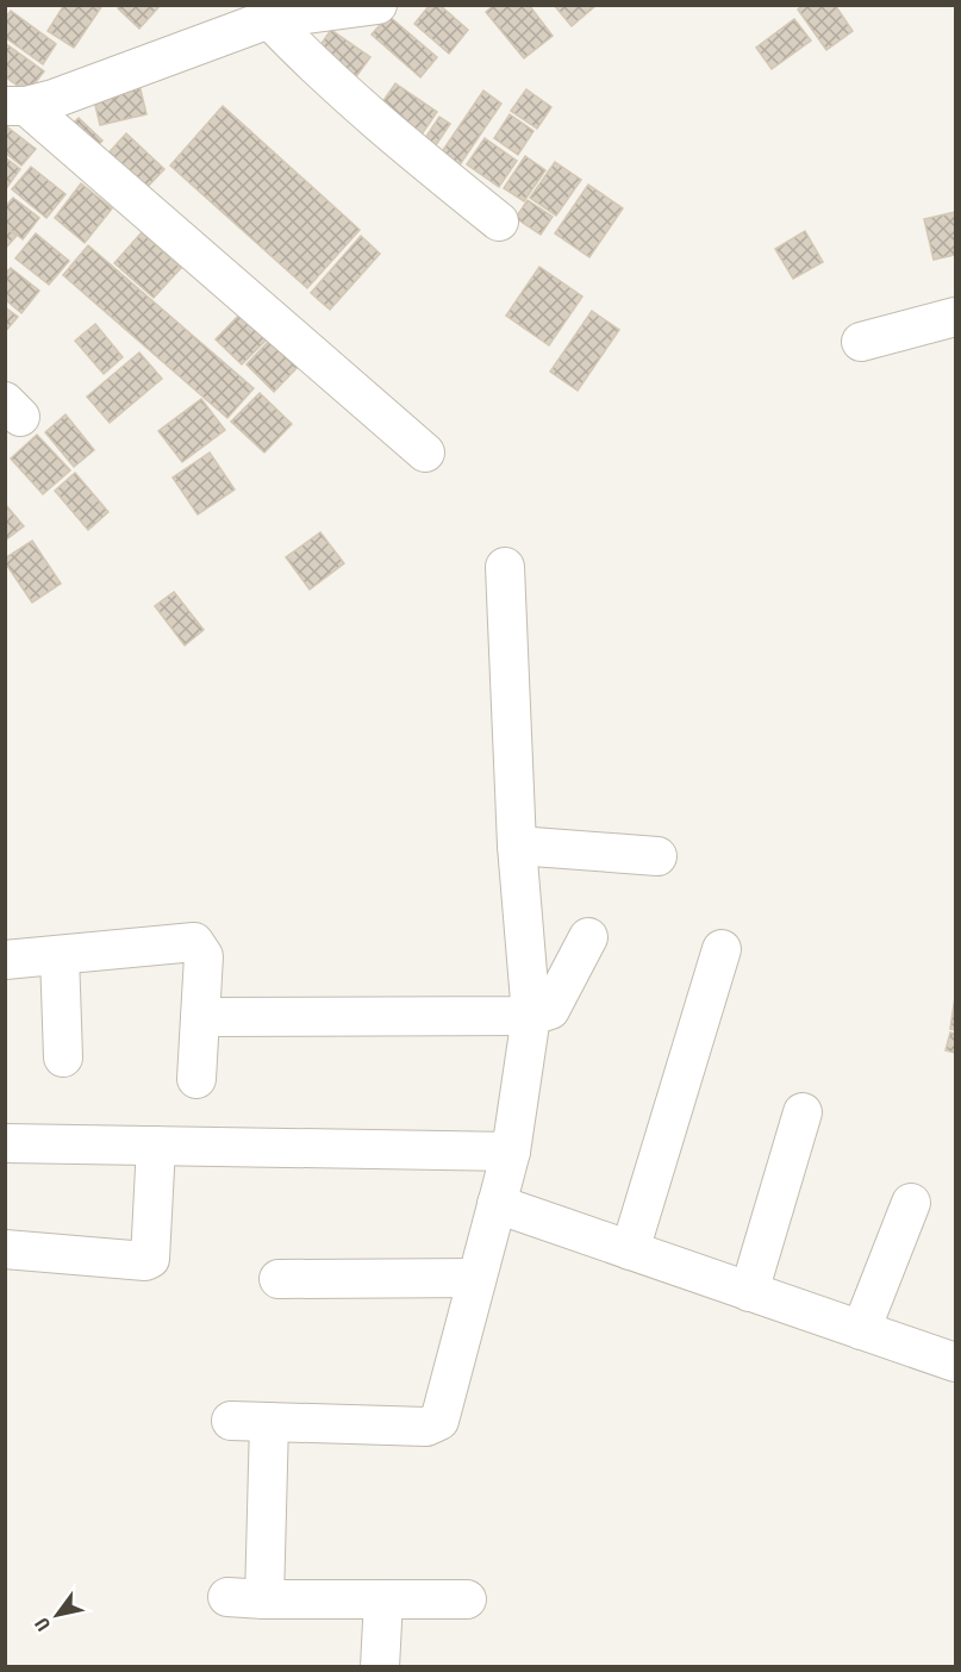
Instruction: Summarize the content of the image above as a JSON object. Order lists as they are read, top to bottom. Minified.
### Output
{"north":"bottom left"}
